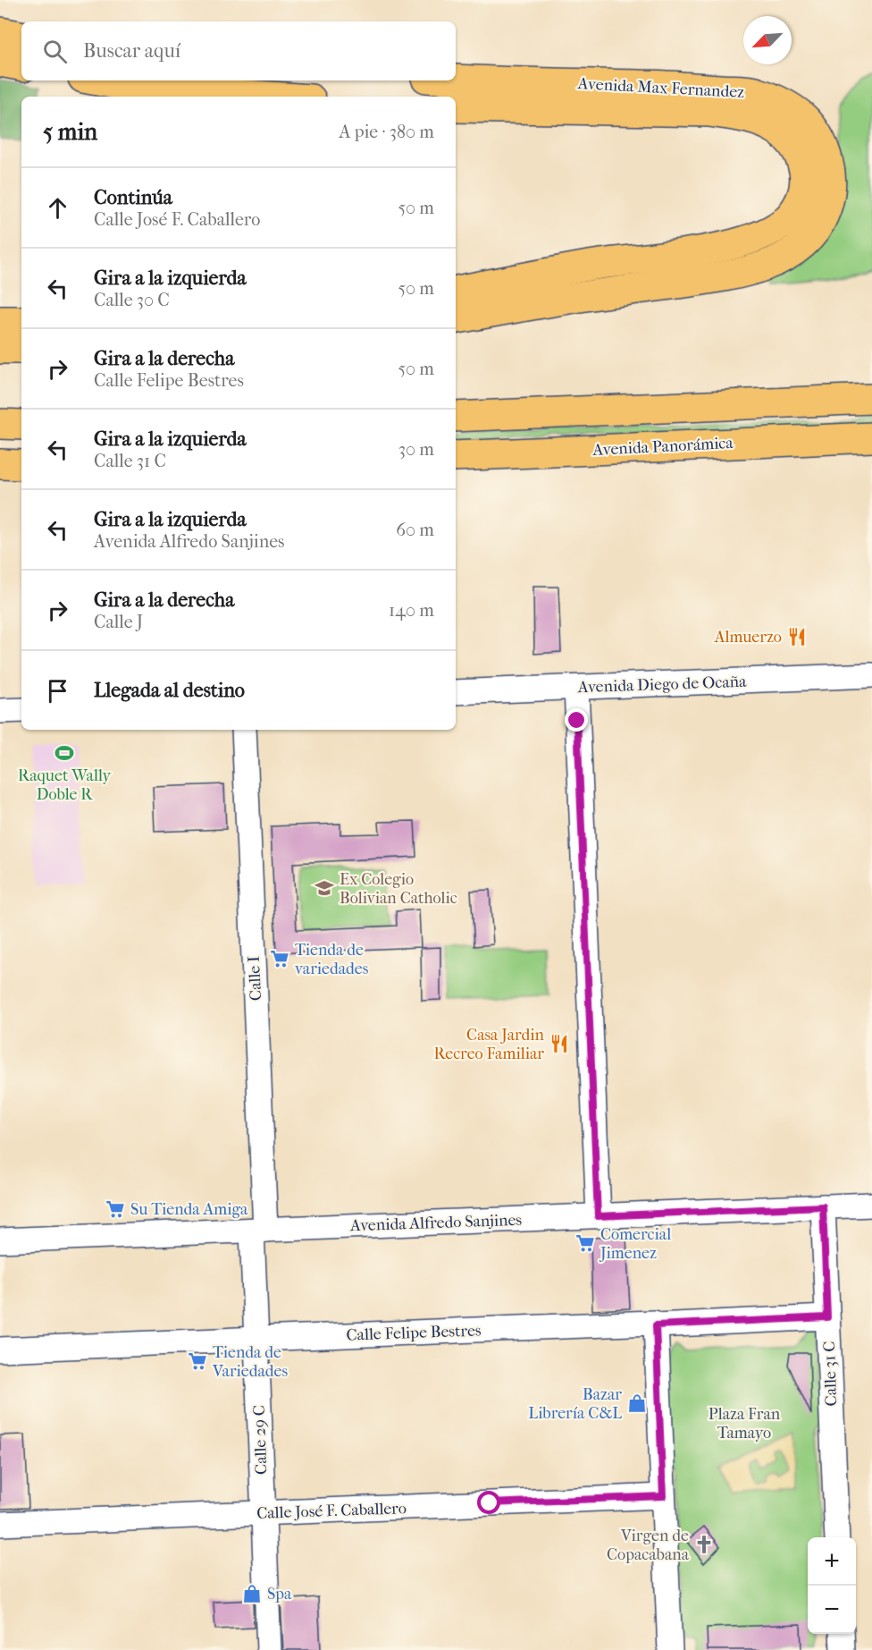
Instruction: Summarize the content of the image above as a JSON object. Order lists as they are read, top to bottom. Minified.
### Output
{"streets":{"main road":["Avenida Max Fernandez","Avenida Panorámica"],"street":["Avenida Diego de Ocaña","Calle I","Avenida Alfredo Sanjines","Calle Felipe Bestres","Calle 31 C","Calle 29 C","Calle José F. Caballero"]},"crossings":[["Calle I","Avenida Alfredo Sanjines"],["Calle I","Calle 29 C"],["Avenida Alfredo Sanjines","Calle 31 C"],["Avenida Alfredo Sanjines","Calle 29 C"],["Calle Felipe Bestres","Calle 31 C"],["Calle Felipe Bestres","Calle 29 C"],["Calle 29 C","Calle José F. Caballero"]],"parks":["Plaza Fran Tamayo"],"places":{"restaurant":["Almuerzo","Casa Jardin Recreo Familiar"],"sports":["Raquet Wally Doble R"],"school or university":["Ex Colegio Bolivian Catholic"],"supermarket":["Tienda de variedades","Su Tienda Amiga","Comercial Jimenez","Tienda de Variedades"],"shop":["Bazar Librería C&L","Spa"],"church":["Virgen de Copacabana"]},"north":"bottom left","page":{"search":"Buscar aquí","heading":["5 min","A pie · 380 m"],"list":[["Continúa","Calle José F. Caballero","50 m"],["Gira a la izquierda","Calle 30 C","50 m"],["Gira a la derecha","Calle Felipe Bestres","50 m"],["Gira a la izquierda","Calle 31 C","30 m"],["Gira a la izquierda","Avenida Alfredo Sanjines","60 m"],["Gira a la derecha","Calle J","140 m"],"Llegada al destino"],"map_buttons":["+","−"]}}
